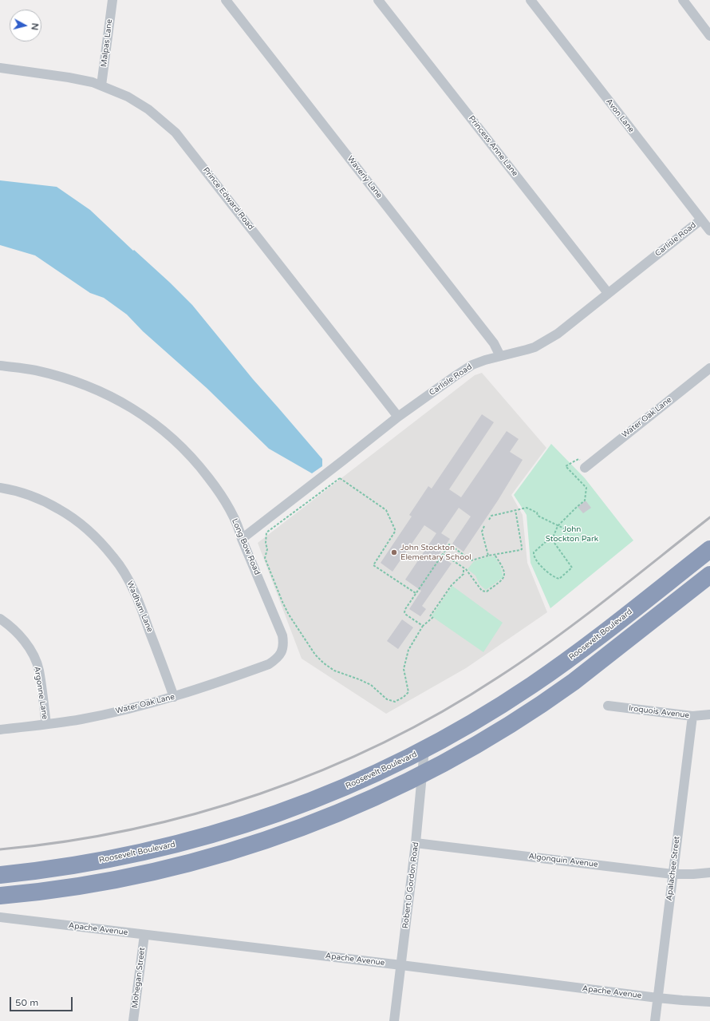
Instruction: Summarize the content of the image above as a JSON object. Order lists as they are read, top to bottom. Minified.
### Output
{"streets":{"highway":["Roosevelt Boulevard"],"street":["Malpas Lane","Avon Lane","Princess Anne Lane","Waverly Lane","Prince Edward Road","Carlisle Road","Water Oak Lane","Long Bow Road","Wadham Lane","Argonne Lane","Iroquois Avenue","Algonquin Avenue","Apalachee Street","Robert D Gordon Road","Apache Avenue","Mohegan Street"]},"crossings":[["Malpas Lane","Prince Edward Road"],["Avon Lane","Carlisle Road"],["Princess Anne Lane","Carlisle Road"],["Waverly Lane","Carlisle Road"],["Prince Edward Road","Carlisle Road"],["Carlisle Road","Long Bow Road"],["Water Oak Lane","Long Bow Road"],["Water Oak Lane","Wadham Lane"],["Water Oak Lane","Argonne Lane"],["Roosevelt Boulevard","Robert D Gordon Road"],["Iroquois Avenue","Apalachee Street"],["Algonquin Avenue","Apalachee Street"],["Algonquin Avenue","Robert D Gordon Road"],["Apalachee Street","Apache Avenue"],["Robert D Gordon Road","Apache Avenue"],["Apache Avenue","Mohegan Street"]],"parks":["John Stockton Park"],"places":["John Stockton Elementary School"],"scale_bar":"50 m","north":"right"}
